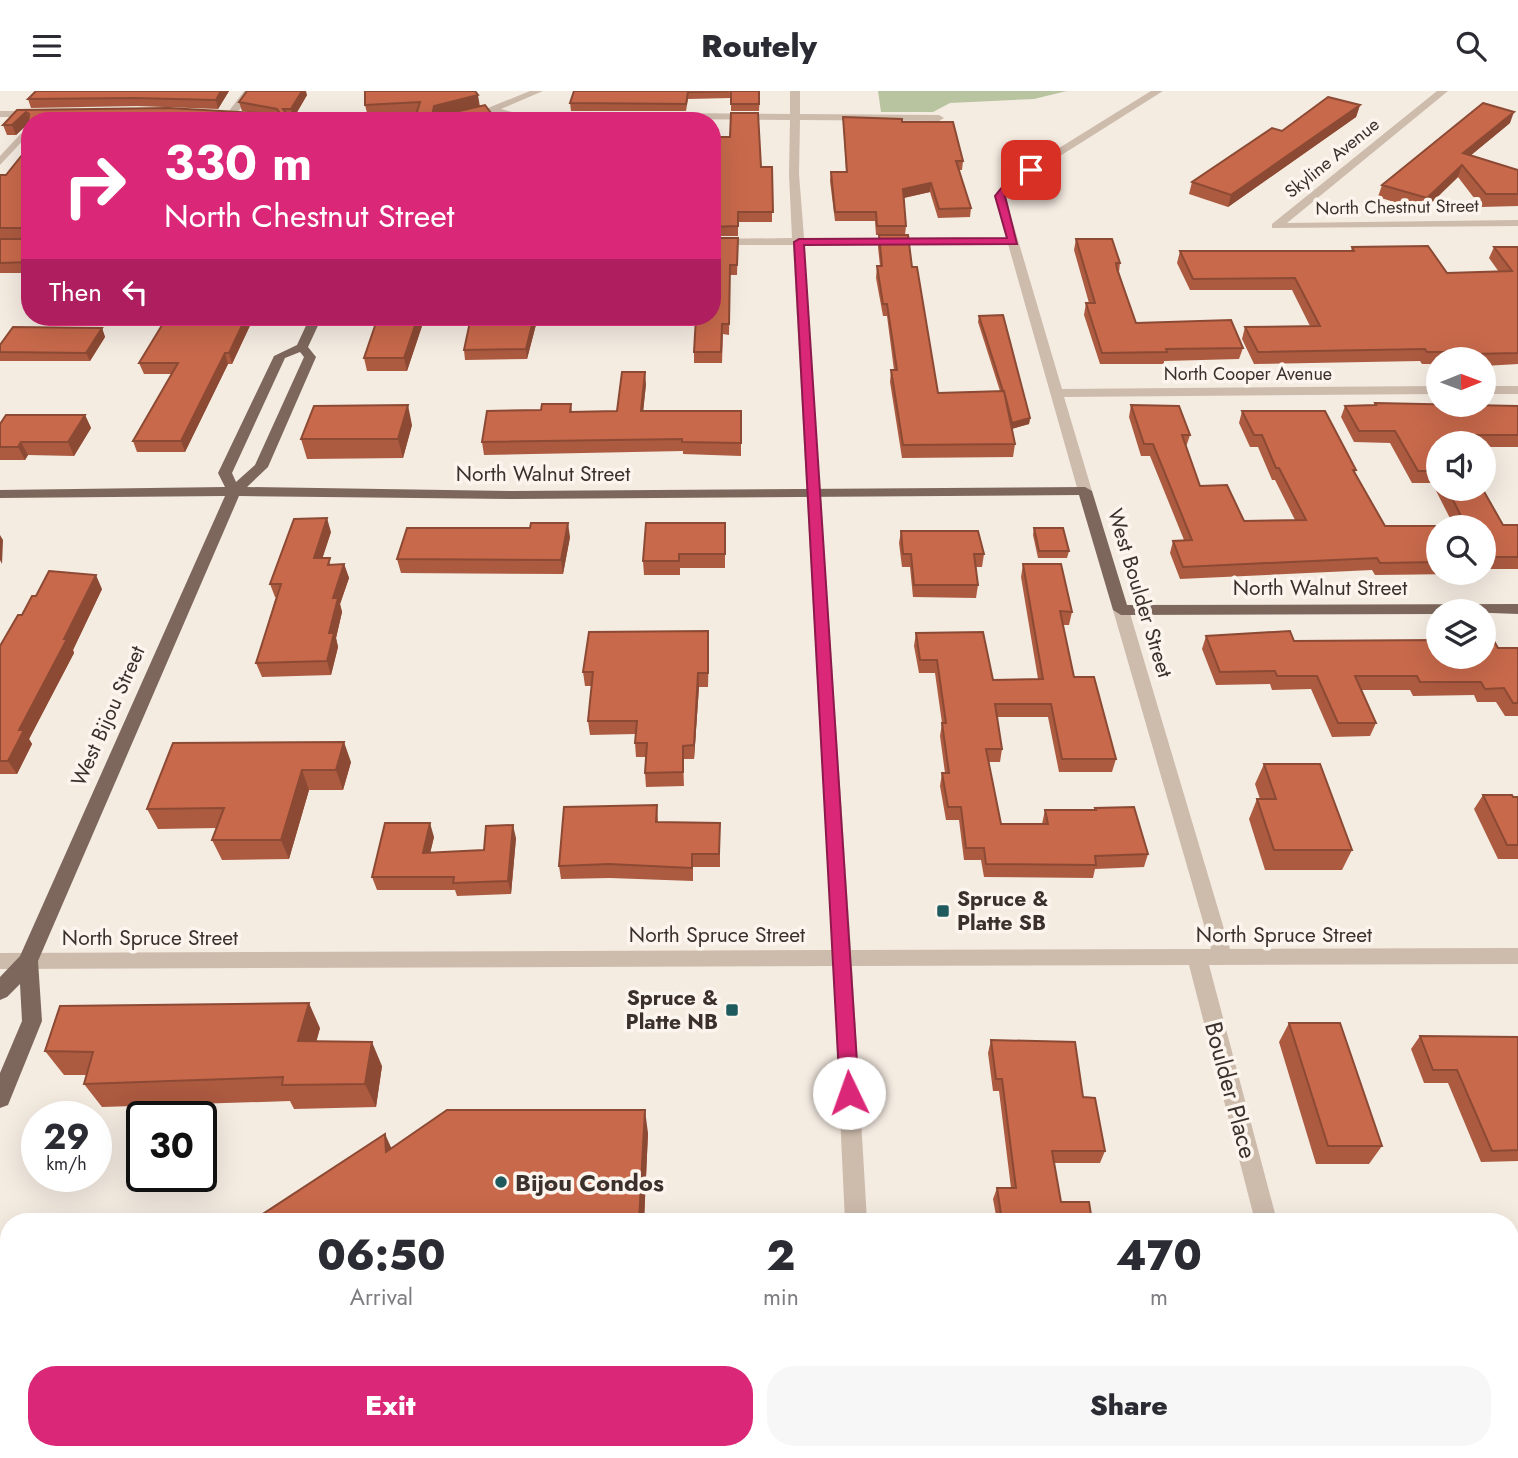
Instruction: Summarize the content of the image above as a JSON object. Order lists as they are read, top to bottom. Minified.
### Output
{"streets":{"main road":["North Walnut Street","West Boulder Street","West Bijou Street"],"street":["Skyline Avenue","North Chestnut Street","North Cooper Avenue","North Spruce Street","Boulder Place"]},"crossings":[["Skyline Avenue","North Chestnut Street"],["North Cooper Avenue","West Boulder Street"],["North Walnut Street","West Boulder Street"],["North Walnut Street","West Bijou Street"],["West Boulder Street","North Spruce Street"],["West Bijou Street","North Spruce Street"],["North Spruce Street","Boulder Place"]],"places":{"transit":["Spruce & Platte SB","Spruce & Platte NB"],"other":["Bijou Condos"]},"north":"right","page":{"header":"Routely","turn":["330 m","North Chestnut Street"],"then":"Then","speed":"29 km/h","limit":"30","eta":["06:50","Arrival","2","min","470","m"],"buttons":["Exit","Share"]}}
